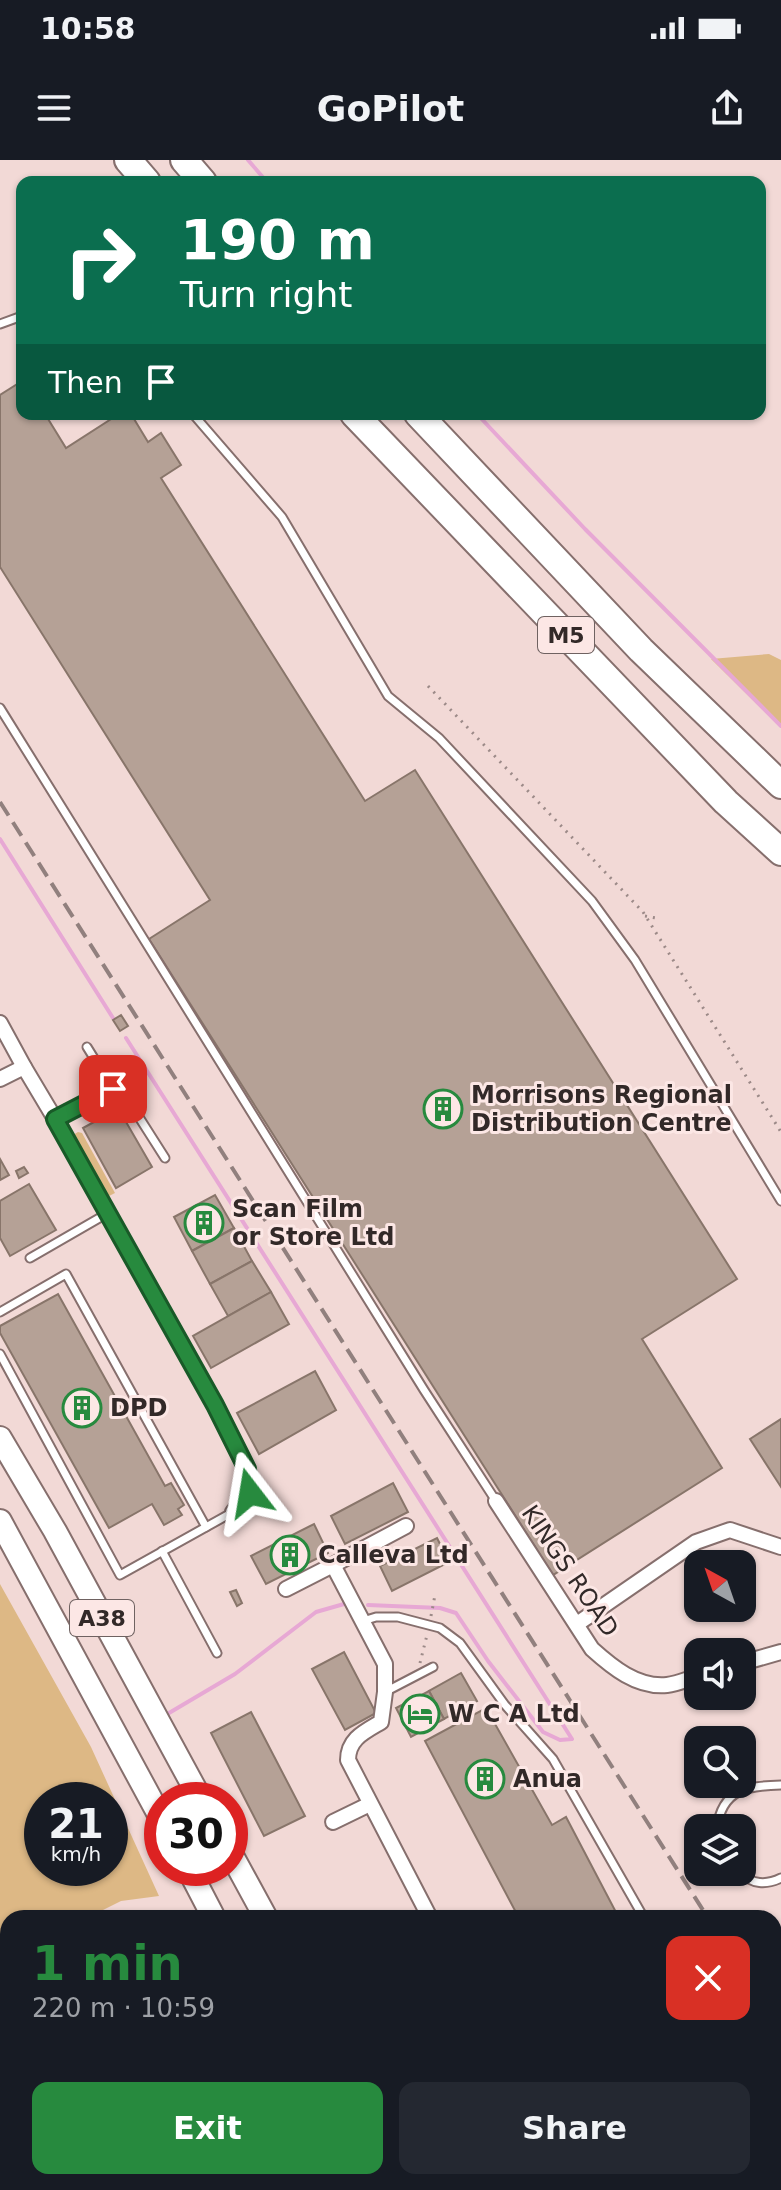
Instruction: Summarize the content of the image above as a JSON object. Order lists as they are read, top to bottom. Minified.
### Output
{"streets":{"highway":["M5"],"main road":["A38"],"street":["KINGS ROAD"]},"places":{"building":["Morrisons Regional Distribution Centre","Scan Film or Store Ltd","DPD","Calleva Ltd","Anua"],"hotel":["W C A Ltd"]},"north":"top left","page":{"status":"10:58","header":"GoPilot","turn":["190 m","Turn right"],"then":"Then","speed":"21 km/h","limit":"30","heading":["1 min","220 m · 10:59"],"buttons":["Exit","Share"]}}
